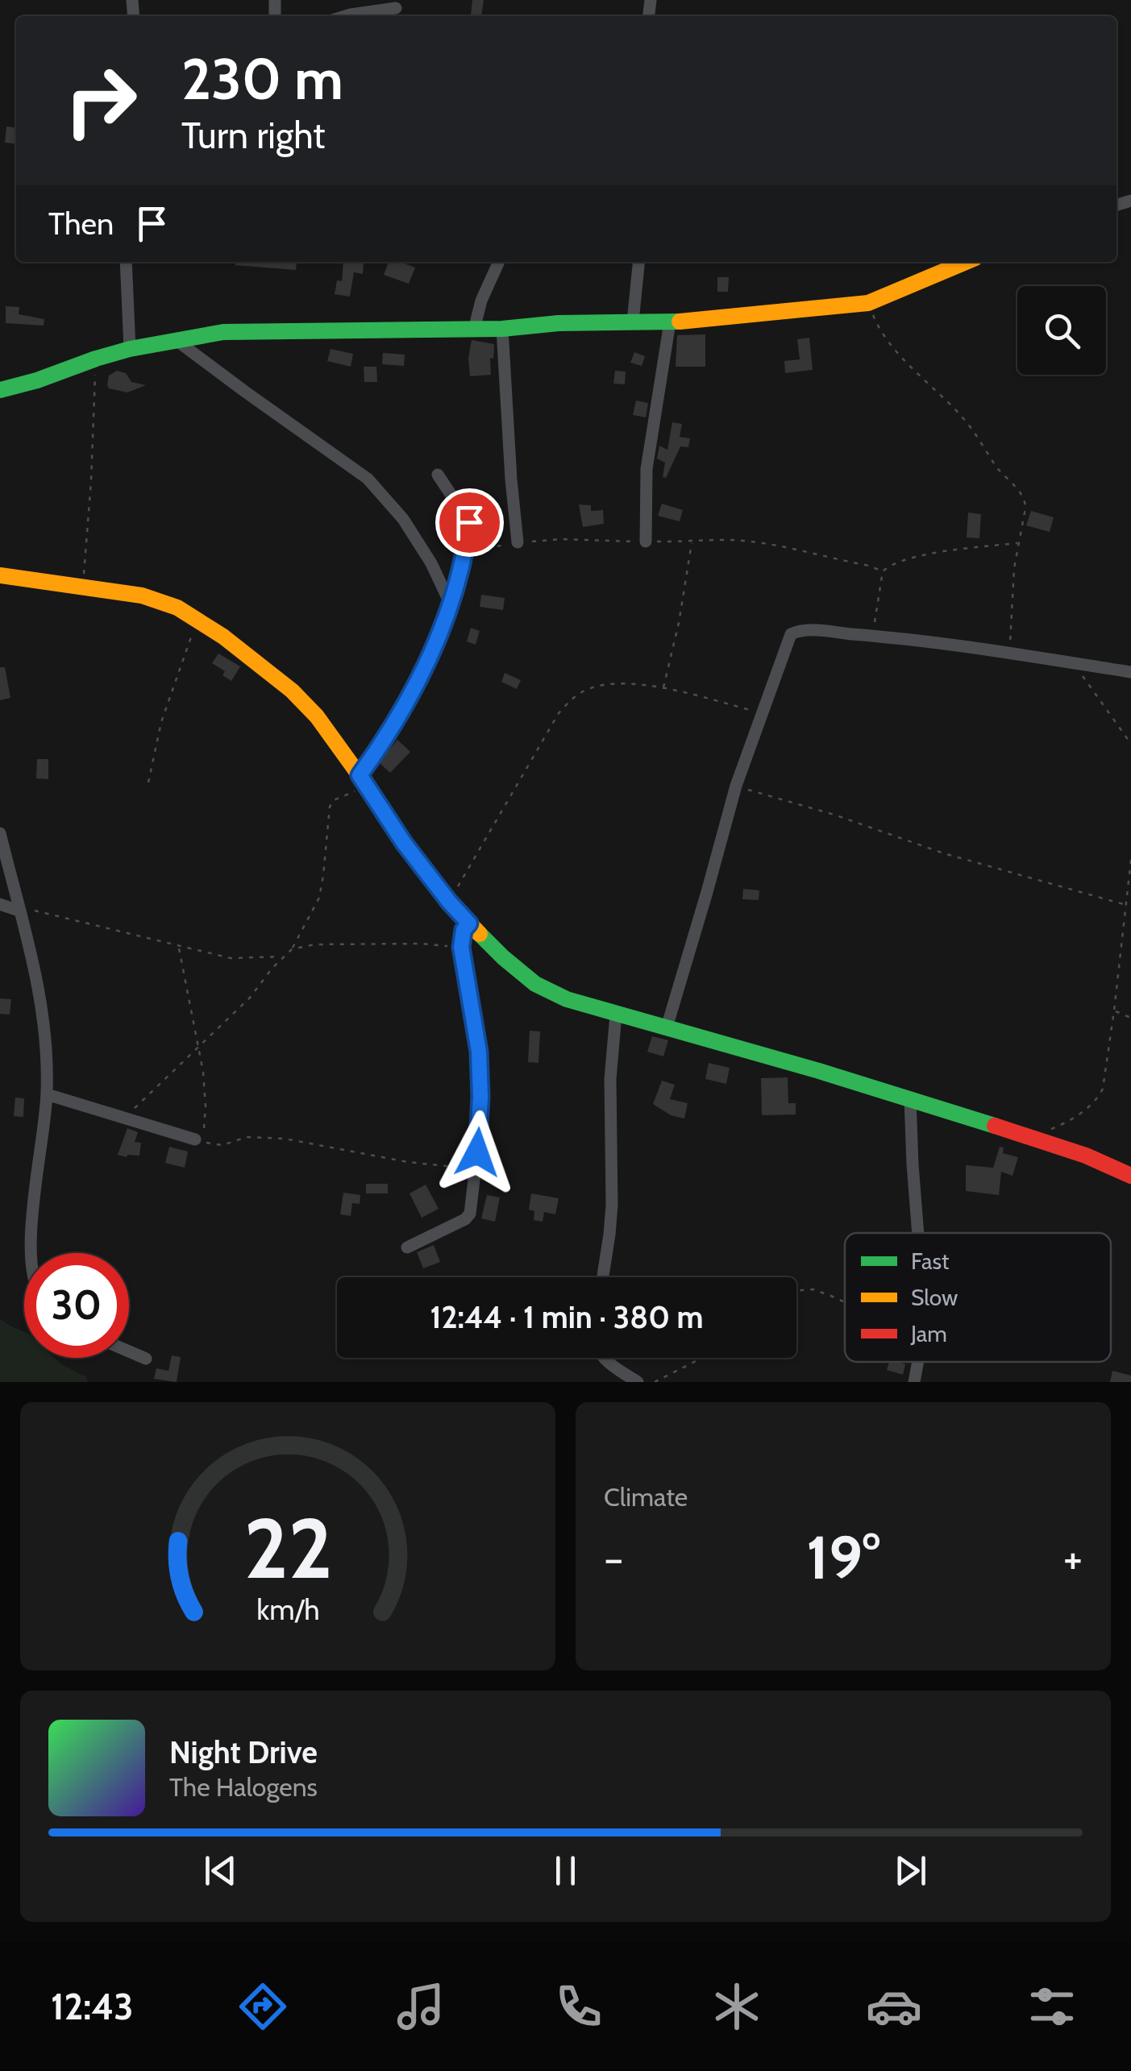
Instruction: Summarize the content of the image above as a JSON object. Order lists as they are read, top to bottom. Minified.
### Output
{"legend":["Fast","Slow","Jam"],"page":{"turn":["230 m","Turn right"],"then":"Then","limit":"30","trip":"12:44 · 1 min · 380 m","tile":"Climate","heat":["−","19°","+"],"song":["Night Drive","The Halogens"],"tabs":"12:43","gauge":["22","km/h"]}}
